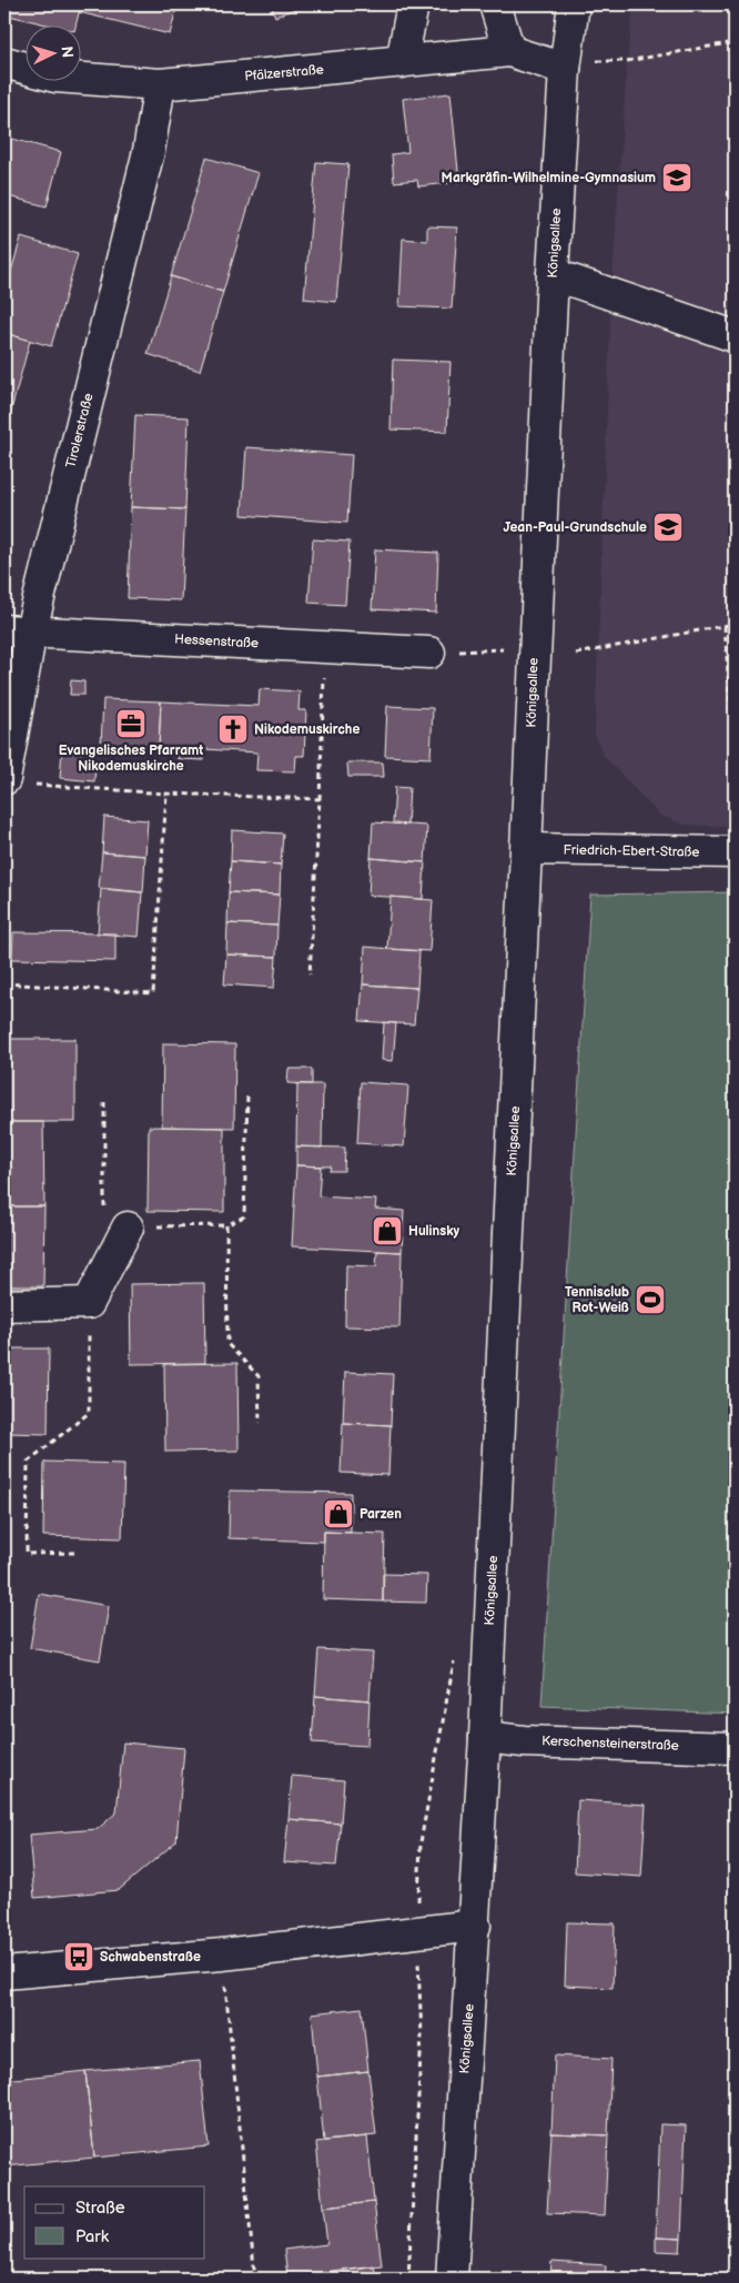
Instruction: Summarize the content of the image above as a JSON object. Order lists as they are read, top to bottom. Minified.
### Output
{"streets":{"street":["Pfälzerstraße","Königsallee","Tirolerstraße","Hessenstraße","Friedrich-Ebert-Straße","Kerschensteinerstraße"]},"crossings":[["Pfälzerstraße","Königsallee"],["Pfälzerstraße","Tirolerstraße"],["Königsallee","Friedrich-Ebert-Straße"],["Königsallee","Kerschensteinerstraße"],["Tirolerstraße","Hessenstraße"]],"places":{"school or university":["Markgräfin-Wilhelmine-Gymnasium","Jean-Paul-Grundschule"],"office":["Evangelisches Pfarramt Nikodemuskirche"],"church":["Nikodemuskirche"],"shop":["Hulinsky","Parzen"],"sports":["Tennisclub Rot-Weiß"],"bus stop":["Schwabenstraße"]},"legend":["Straße","Park"],"north":"right"}
